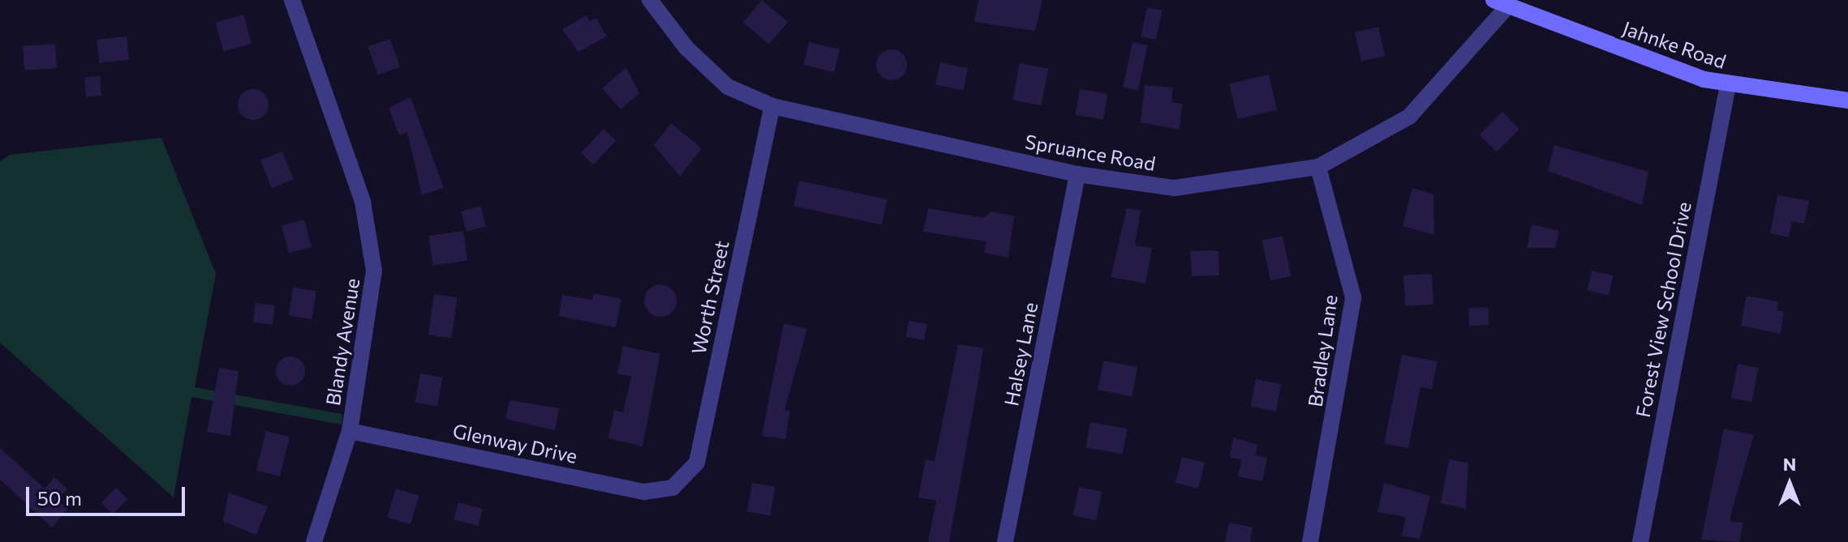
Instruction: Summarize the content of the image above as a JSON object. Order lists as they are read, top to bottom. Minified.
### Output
{"streets":{"main road":["Jahnke Road"],"street":["Spruance Road","Worth Street","Forest View School Drive","Blandy Avenue","Bradley Lane","Halsey Lane","Glenway Drive"]},"crossings":[["Jahnke Road","Spruance Road"],["Jahnke Road","Forest View School Drive"],["Spruance Road","Worth Street"],["Spruance Road","Bradley Lane"],["Spruance Road","Halsey Lane"],["Worth Street","Glenway Drive"],["Blandy Avenue","Glenway Drive"]],"scale_bar":"50 m","north":"top"}
